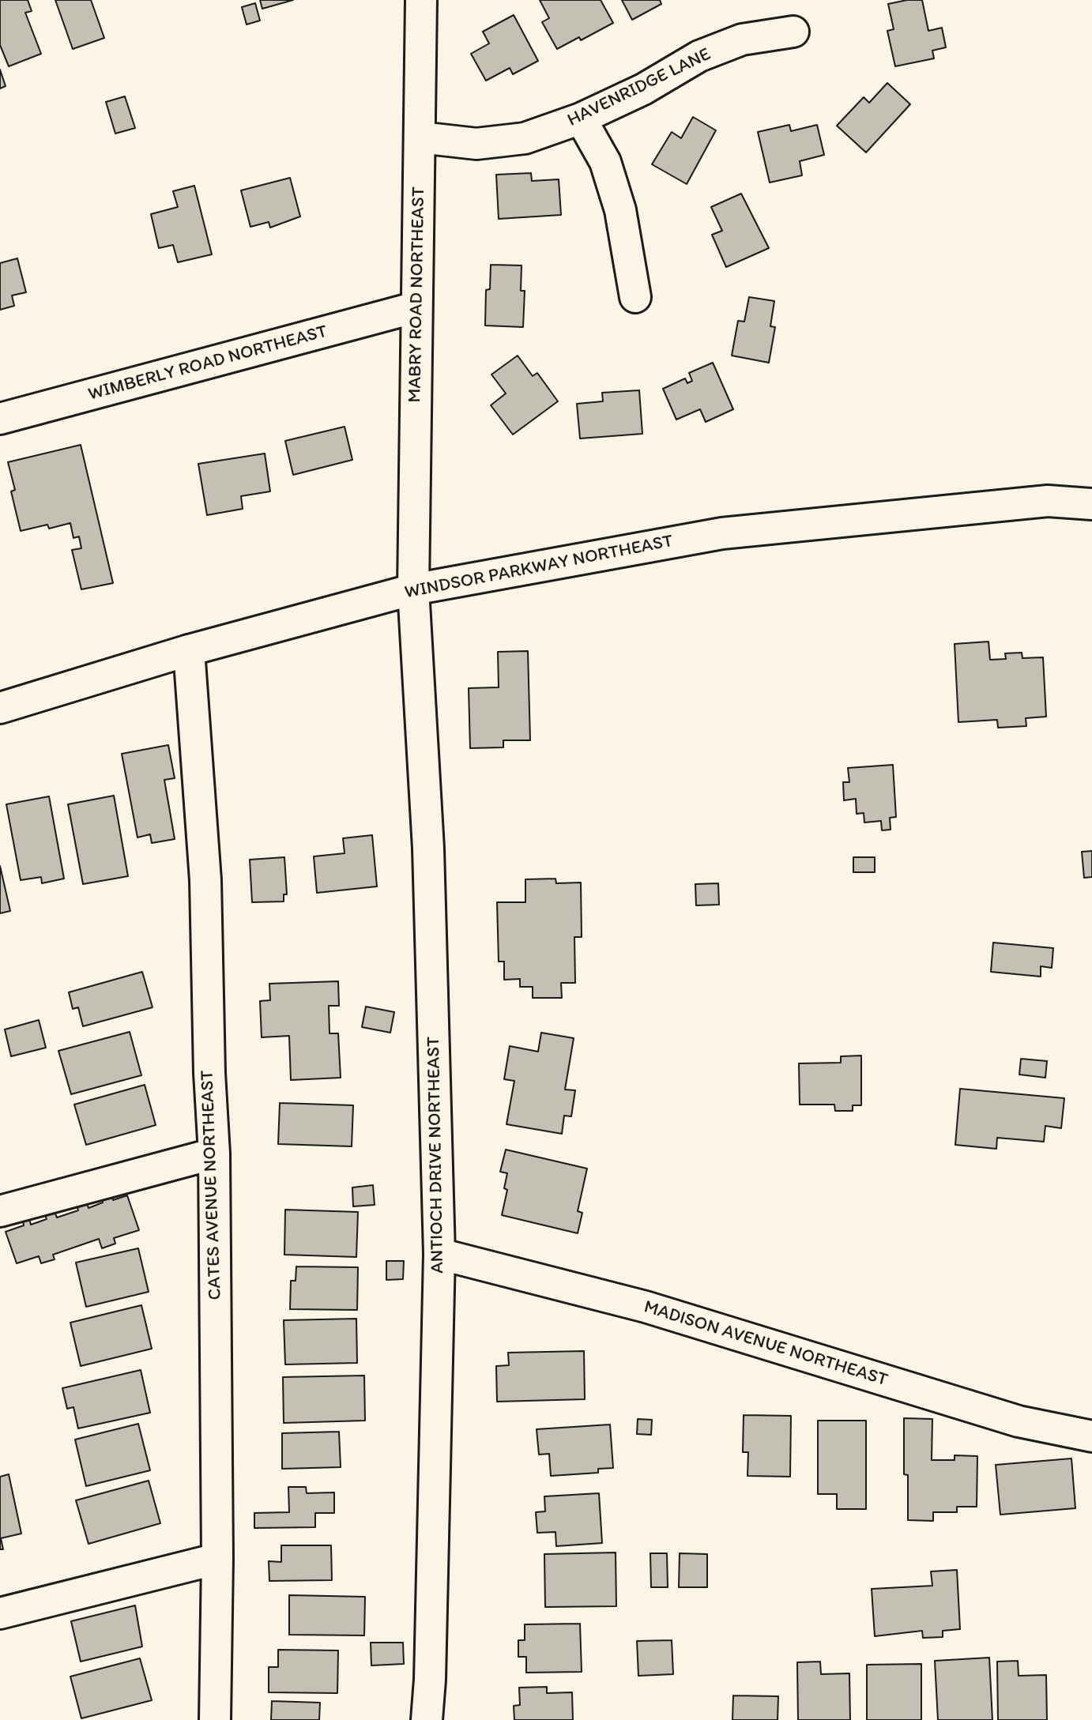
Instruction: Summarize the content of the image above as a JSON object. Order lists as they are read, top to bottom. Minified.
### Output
{"streets":{"street":["HAVENRIDGE LANE","MABRY ROAD NORTHEAST","WIMBERLY ROAD NORTHEAST","WINDSOR PARKWAY NORTHEAST","ANTIOCH DRIVE NORTHEAST","CATES AVENUE NORTHEAST","MADISON AVENUE NORTHEAST"]},"crossings":[["HAVENRIDGE LANE","MABRY ROAD NORTHEAST"],["MABRY ROAD NORTHEAST","WIMBERLY ROAD NORTHEAST"],["MABRY ROAD NORTHEAST","WINDSOR PARKWAY NORTHEAST"],["MABRY ROAD NORTHEAST","ANTIOCH DRIVE NORTHEAST"],["WINDSOR PARKWAY NORTHEAST","ANTIOCH DRIVE NORTHEAST"],["WINDSOR PARKWAY NORTHEAST","CATES AVENUE NORTHEAST"],["ANTIOCH DRIVE NORTHEAST","MADISON AVENUE NORTHEAST"]]}
